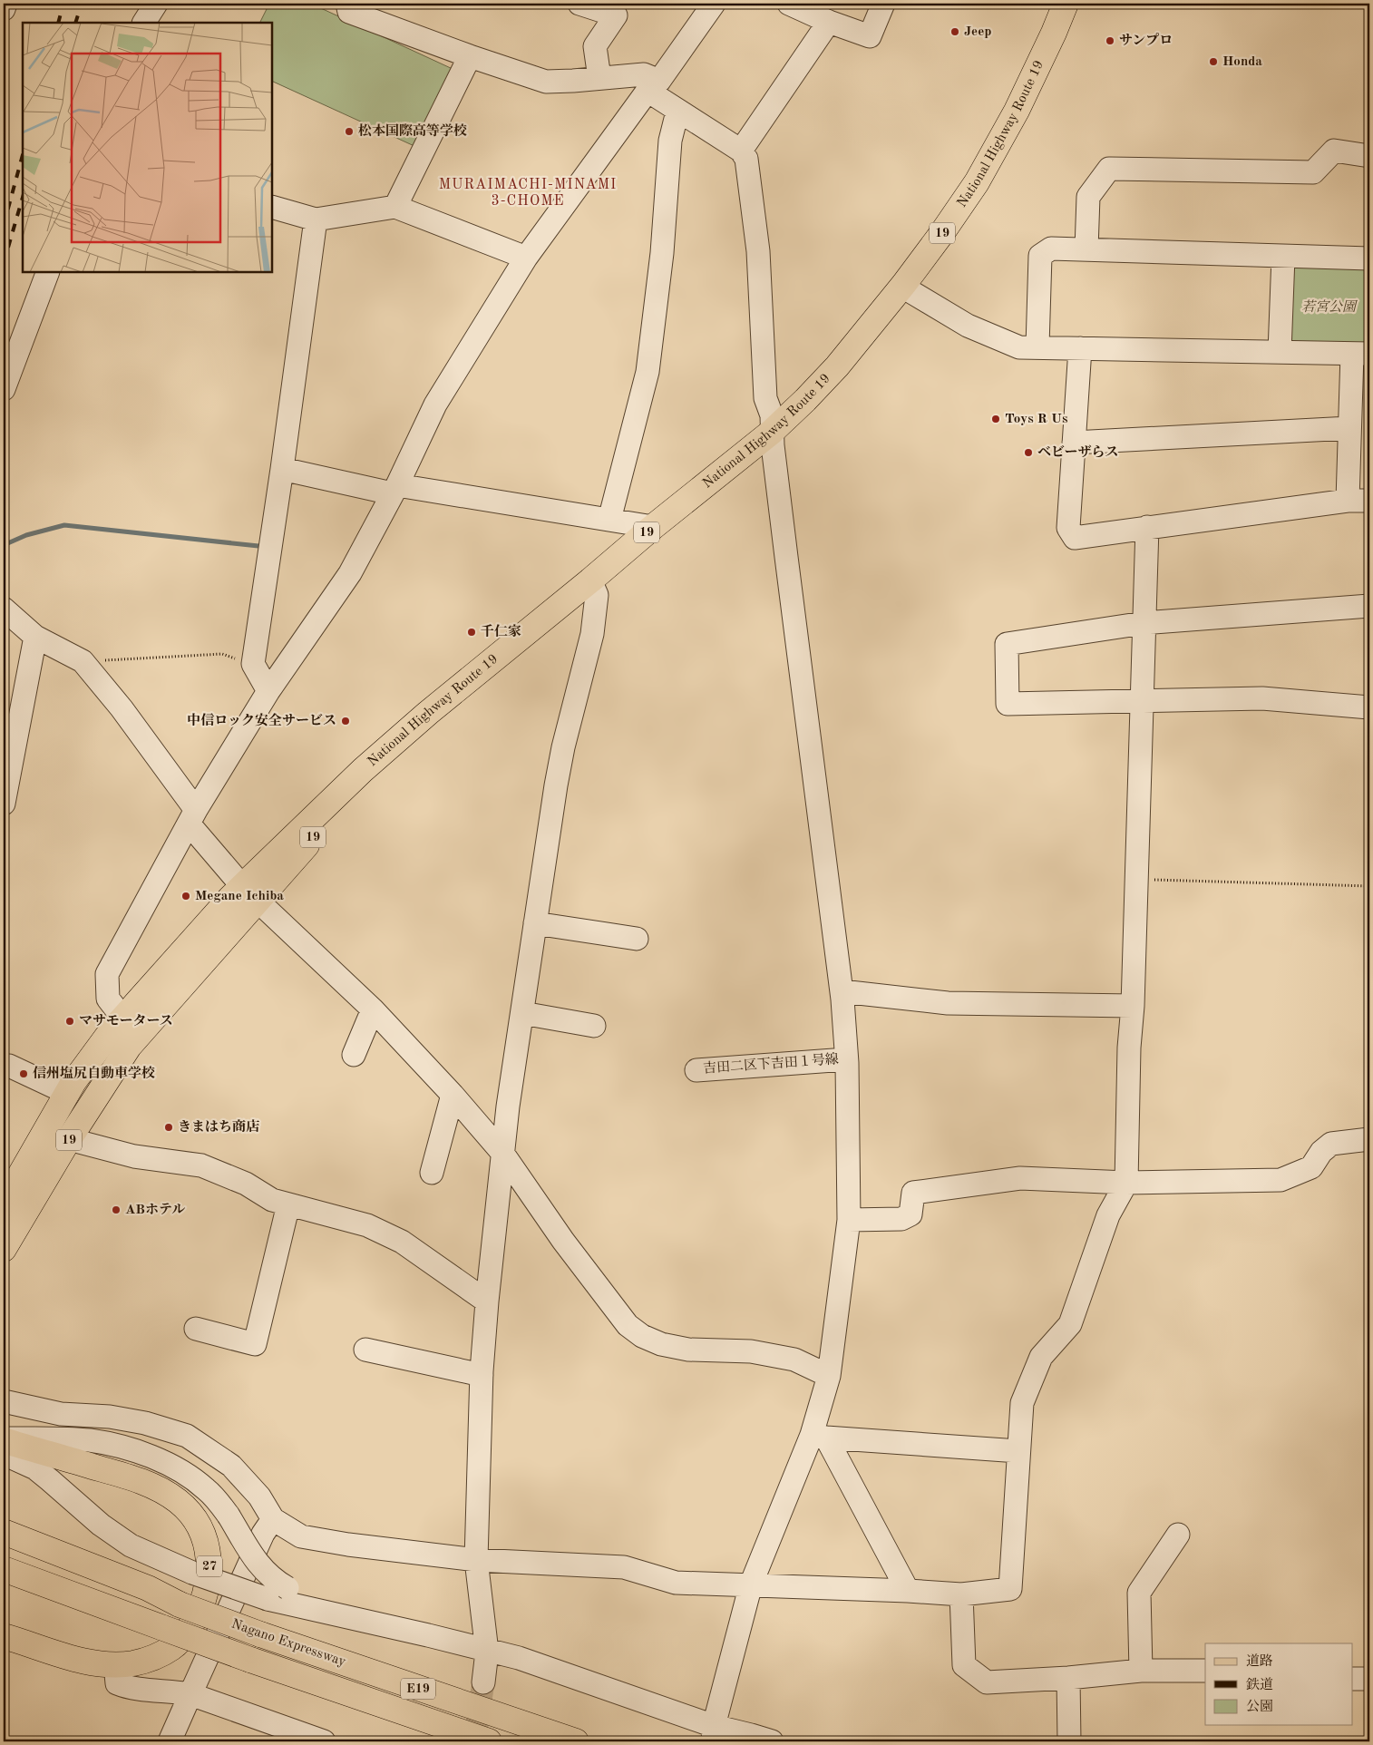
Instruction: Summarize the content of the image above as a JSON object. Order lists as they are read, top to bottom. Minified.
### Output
{"streets":{"main road":["National Highway Route 19","19","27","Nagano Expressway","E19"],"street":["吉田二区下吉田１号線"]},"districts":["MURAIMACHI-MINAMI 3-CHOME"],"parks":["若宮公園"],"places":["Jeep","サンプロ","Honda","松本国際高等学校","Toys R Us","ベビーザらス","千仁家","中信ロック安全サービス","Megane Ichiba","マサモータース","信州塩尻自動車学校","きまはち商店","ABホテル"],"legend":["道路","鉄道","公園"]}
